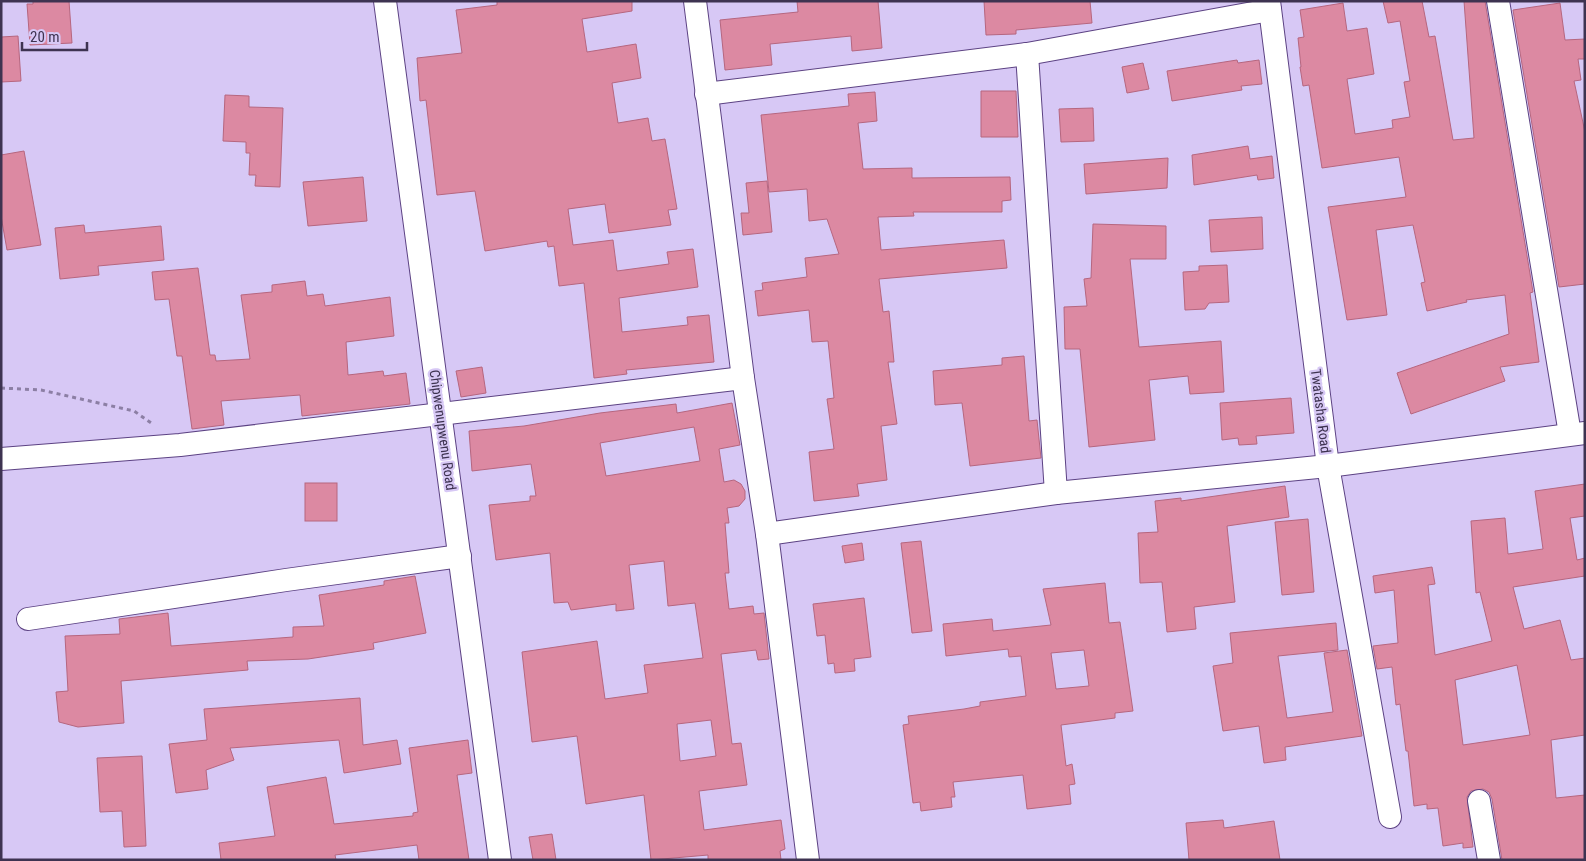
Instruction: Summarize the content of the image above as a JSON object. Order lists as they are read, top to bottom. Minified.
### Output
{"streets":{"street":["Twatasha Road","Chipwenupwenu Road"]},"scale_bar":"20 m"}
